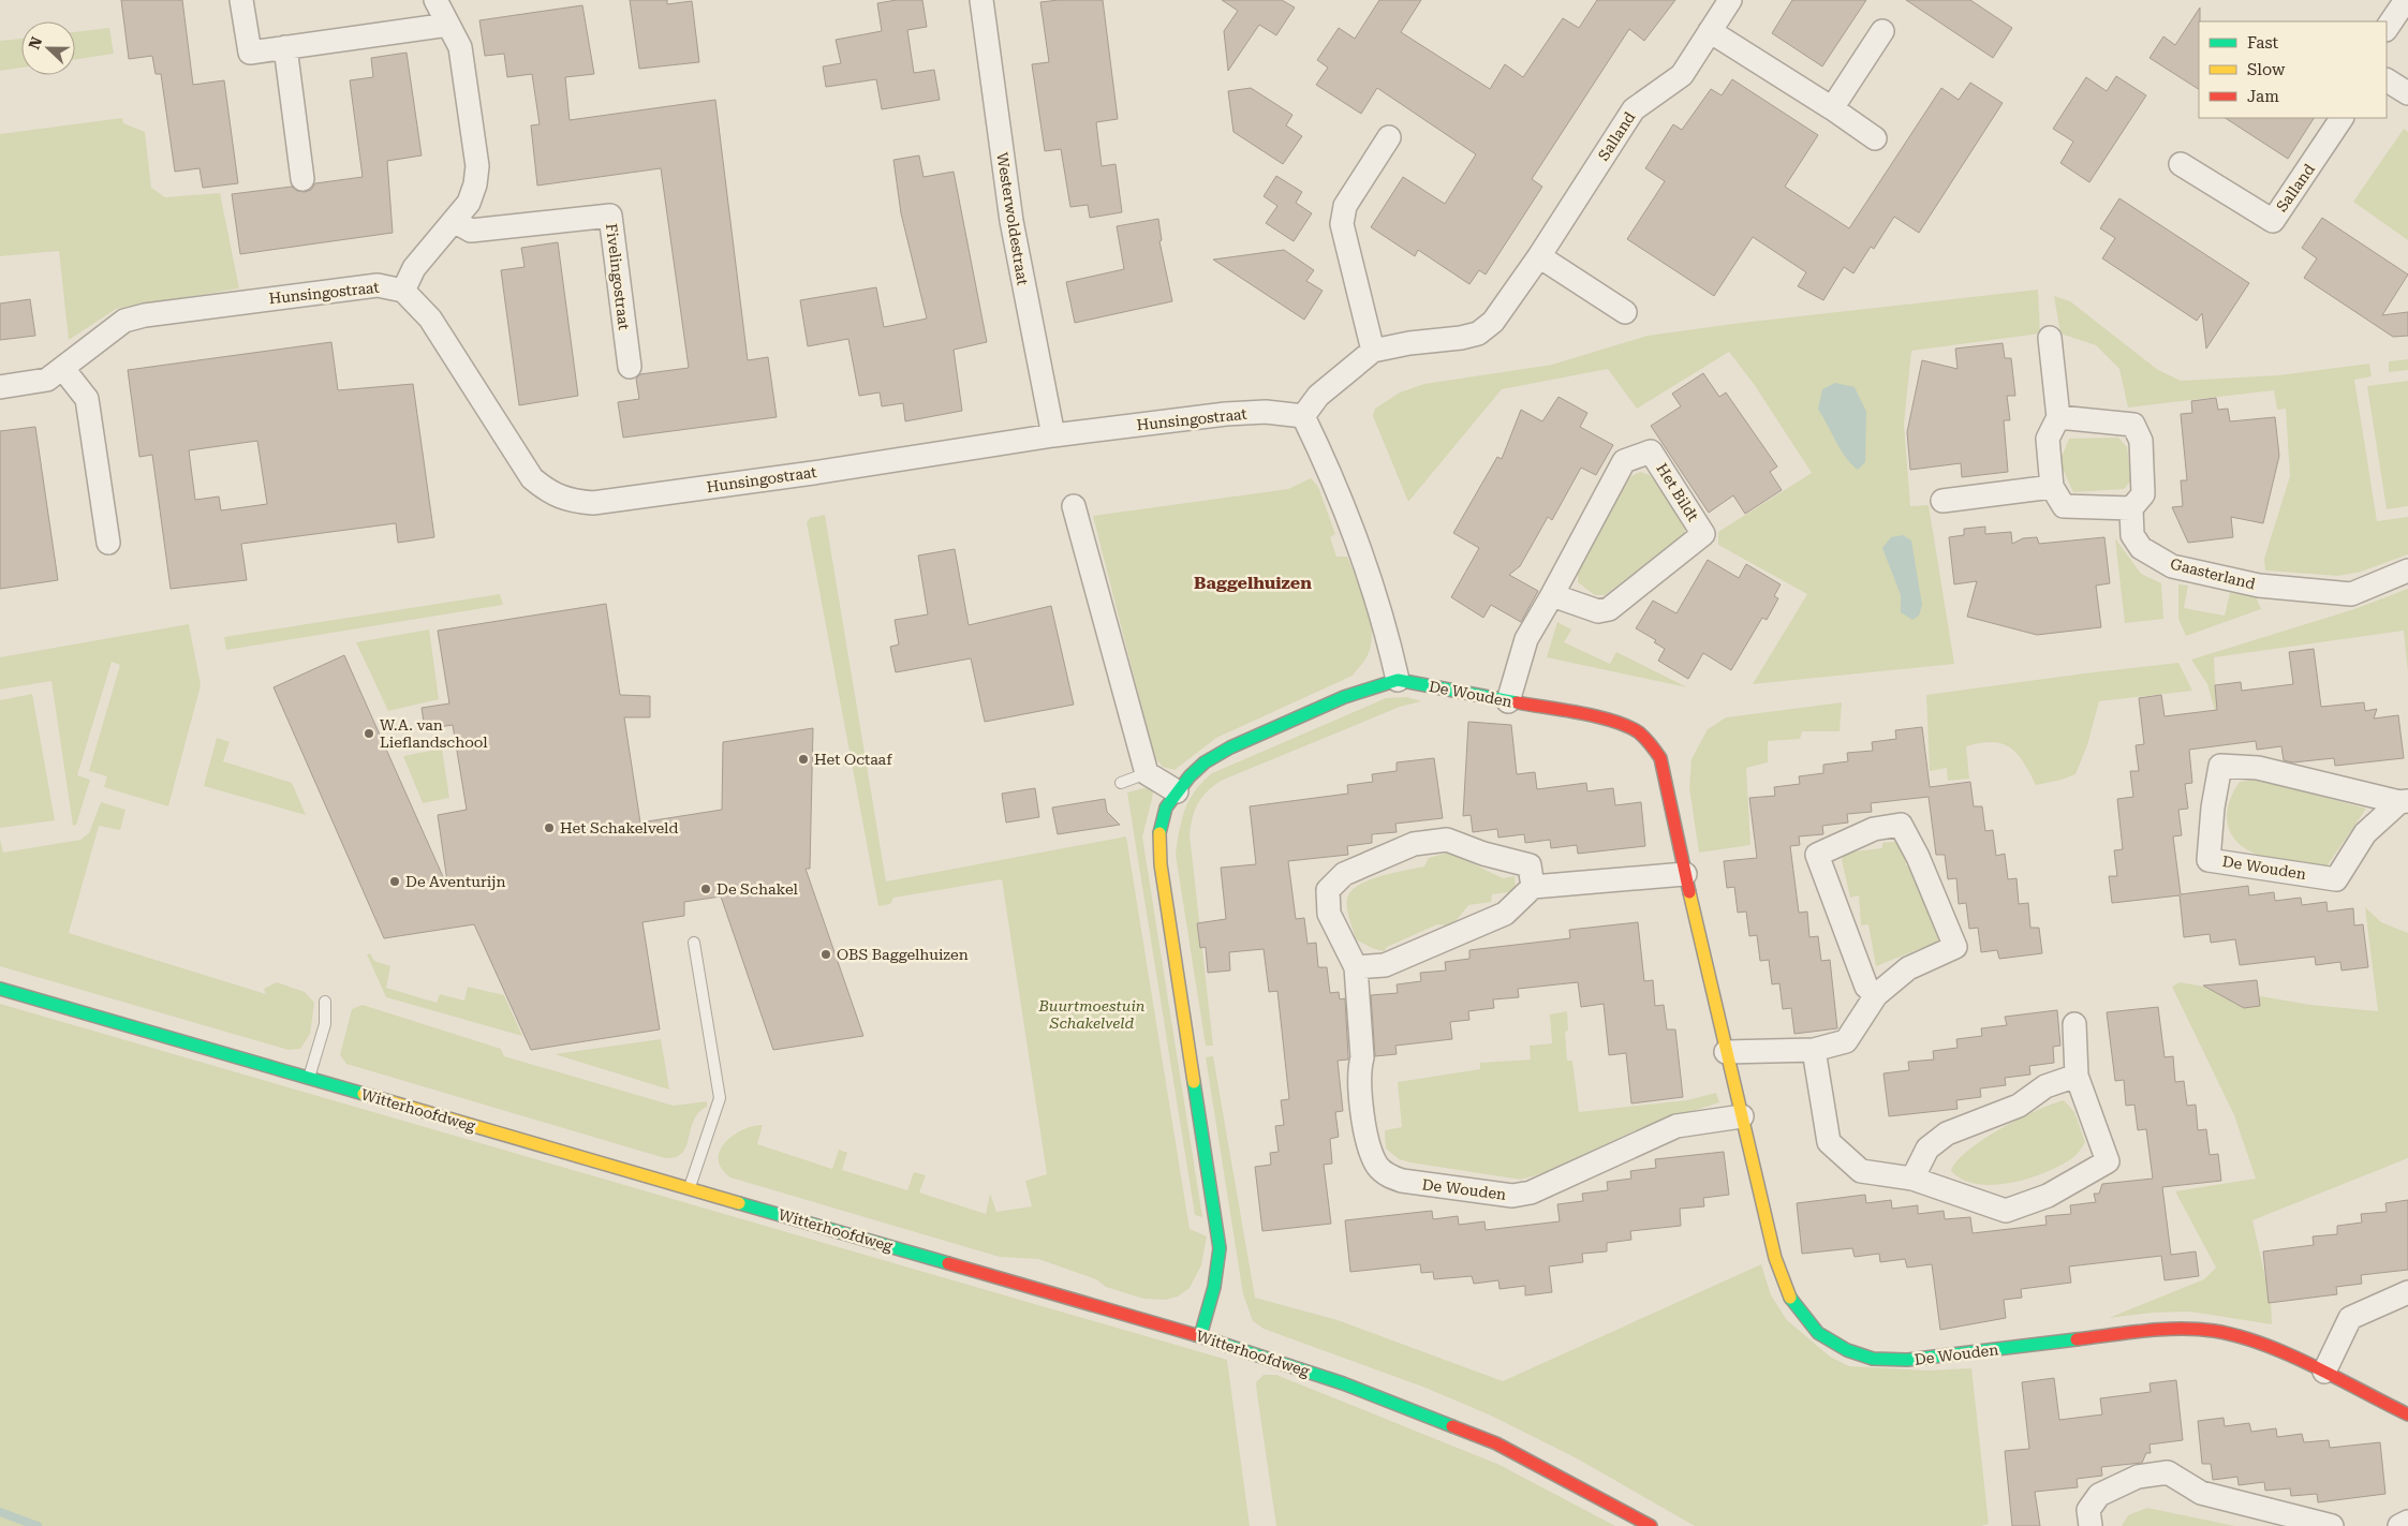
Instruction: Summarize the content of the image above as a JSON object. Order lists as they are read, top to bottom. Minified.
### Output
{"streets":{"street":["Salland","Westerwoldestraat","Fivelingostraat","Hunsingostraat","Het Bildt","Gaasterland","De Wouden","Witterhoofdweg"]},"crossings":[["Salland","Hunsingostraat"],["Westerwoldestraat","Hunsingostraat"],["Het Bildt","De Wouden"],["De Wouden","Witterhoofdweg"]],"districts":["Baggelhuizen"],"parks":["Buurtmoestuin Schakelveld"],"places":["W.A. van Lieflandschool","Het Octaaf","Het Schakelveld","De Aventurijn","De Schakel","OBS Baggelhuizen"],"legend":["Fast","Slow","Jam"],"north":"left"}
